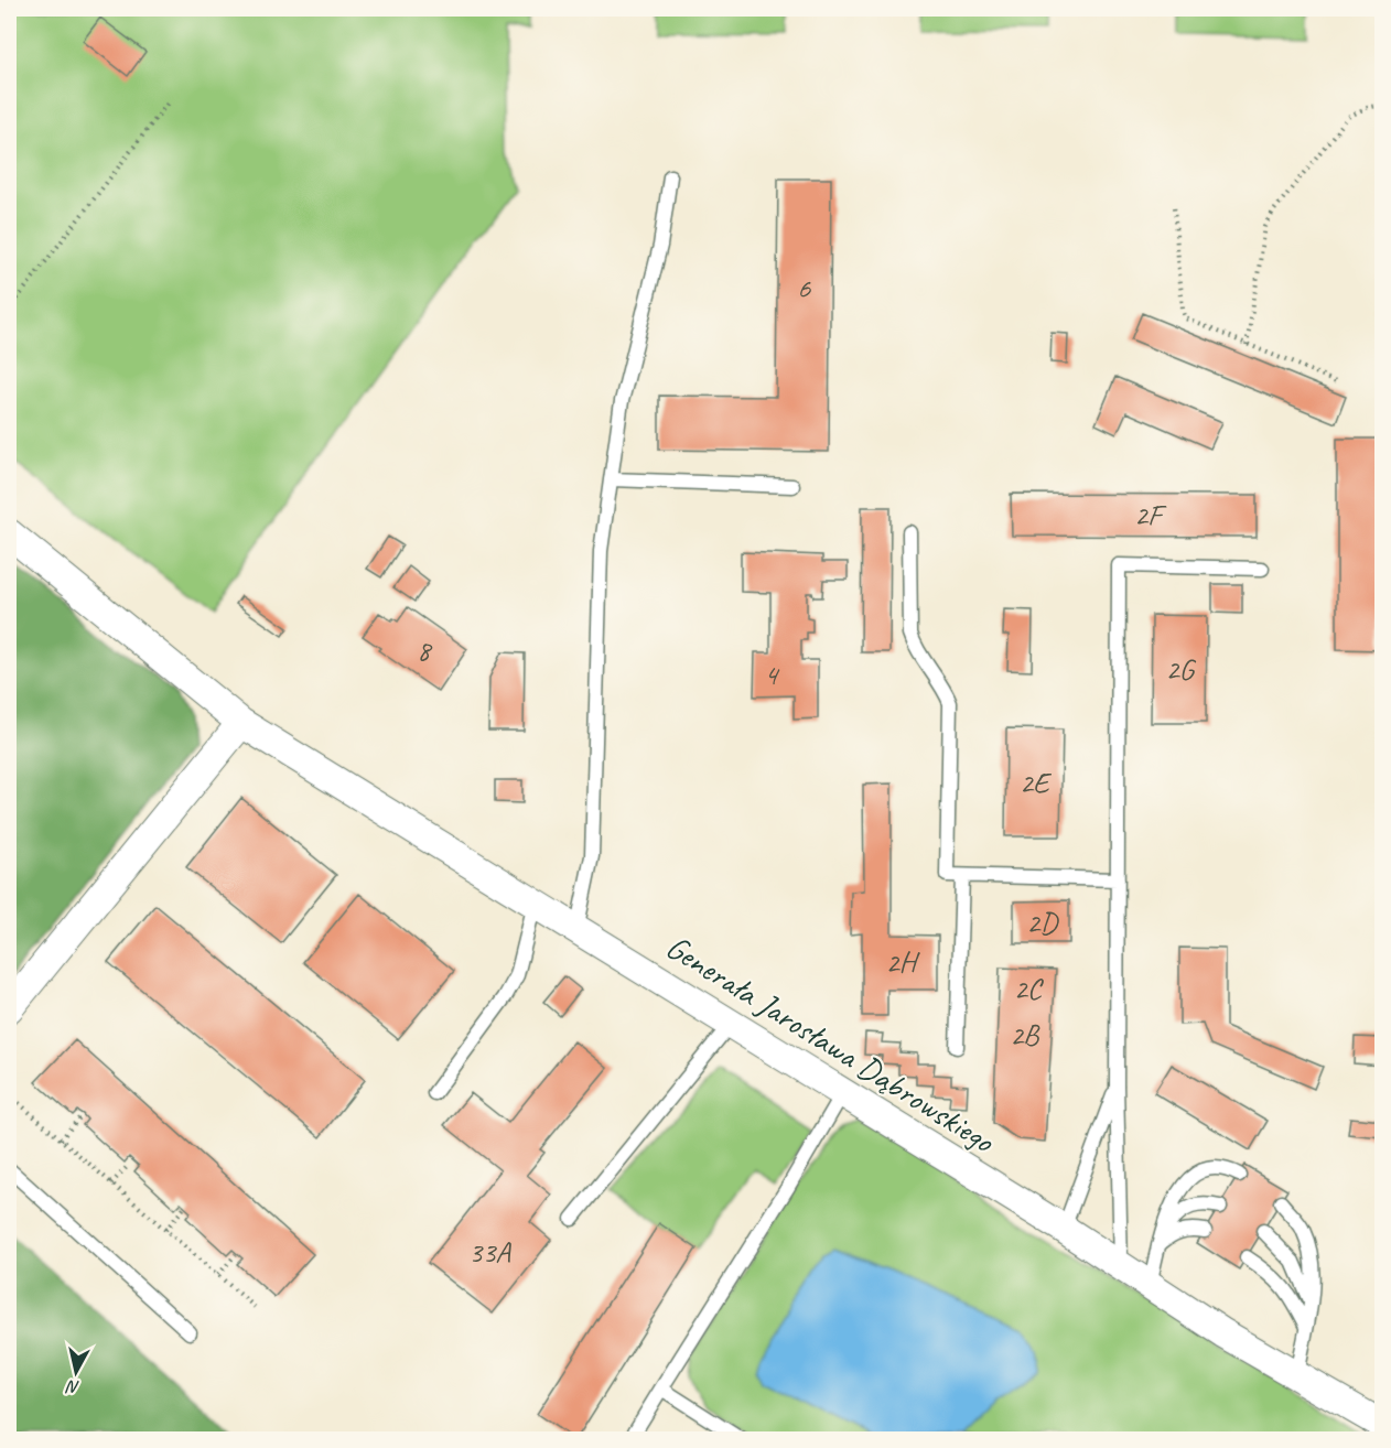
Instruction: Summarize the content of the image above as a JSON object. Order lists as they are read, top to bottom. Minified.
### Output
{"streets":{"street":["Generała Jarosława Dąbrowskiego"]},"house_numbers":["6","2F","8","2G","4","2E","2D","2H","2C","2B","33A"],"north":"bottom"}
